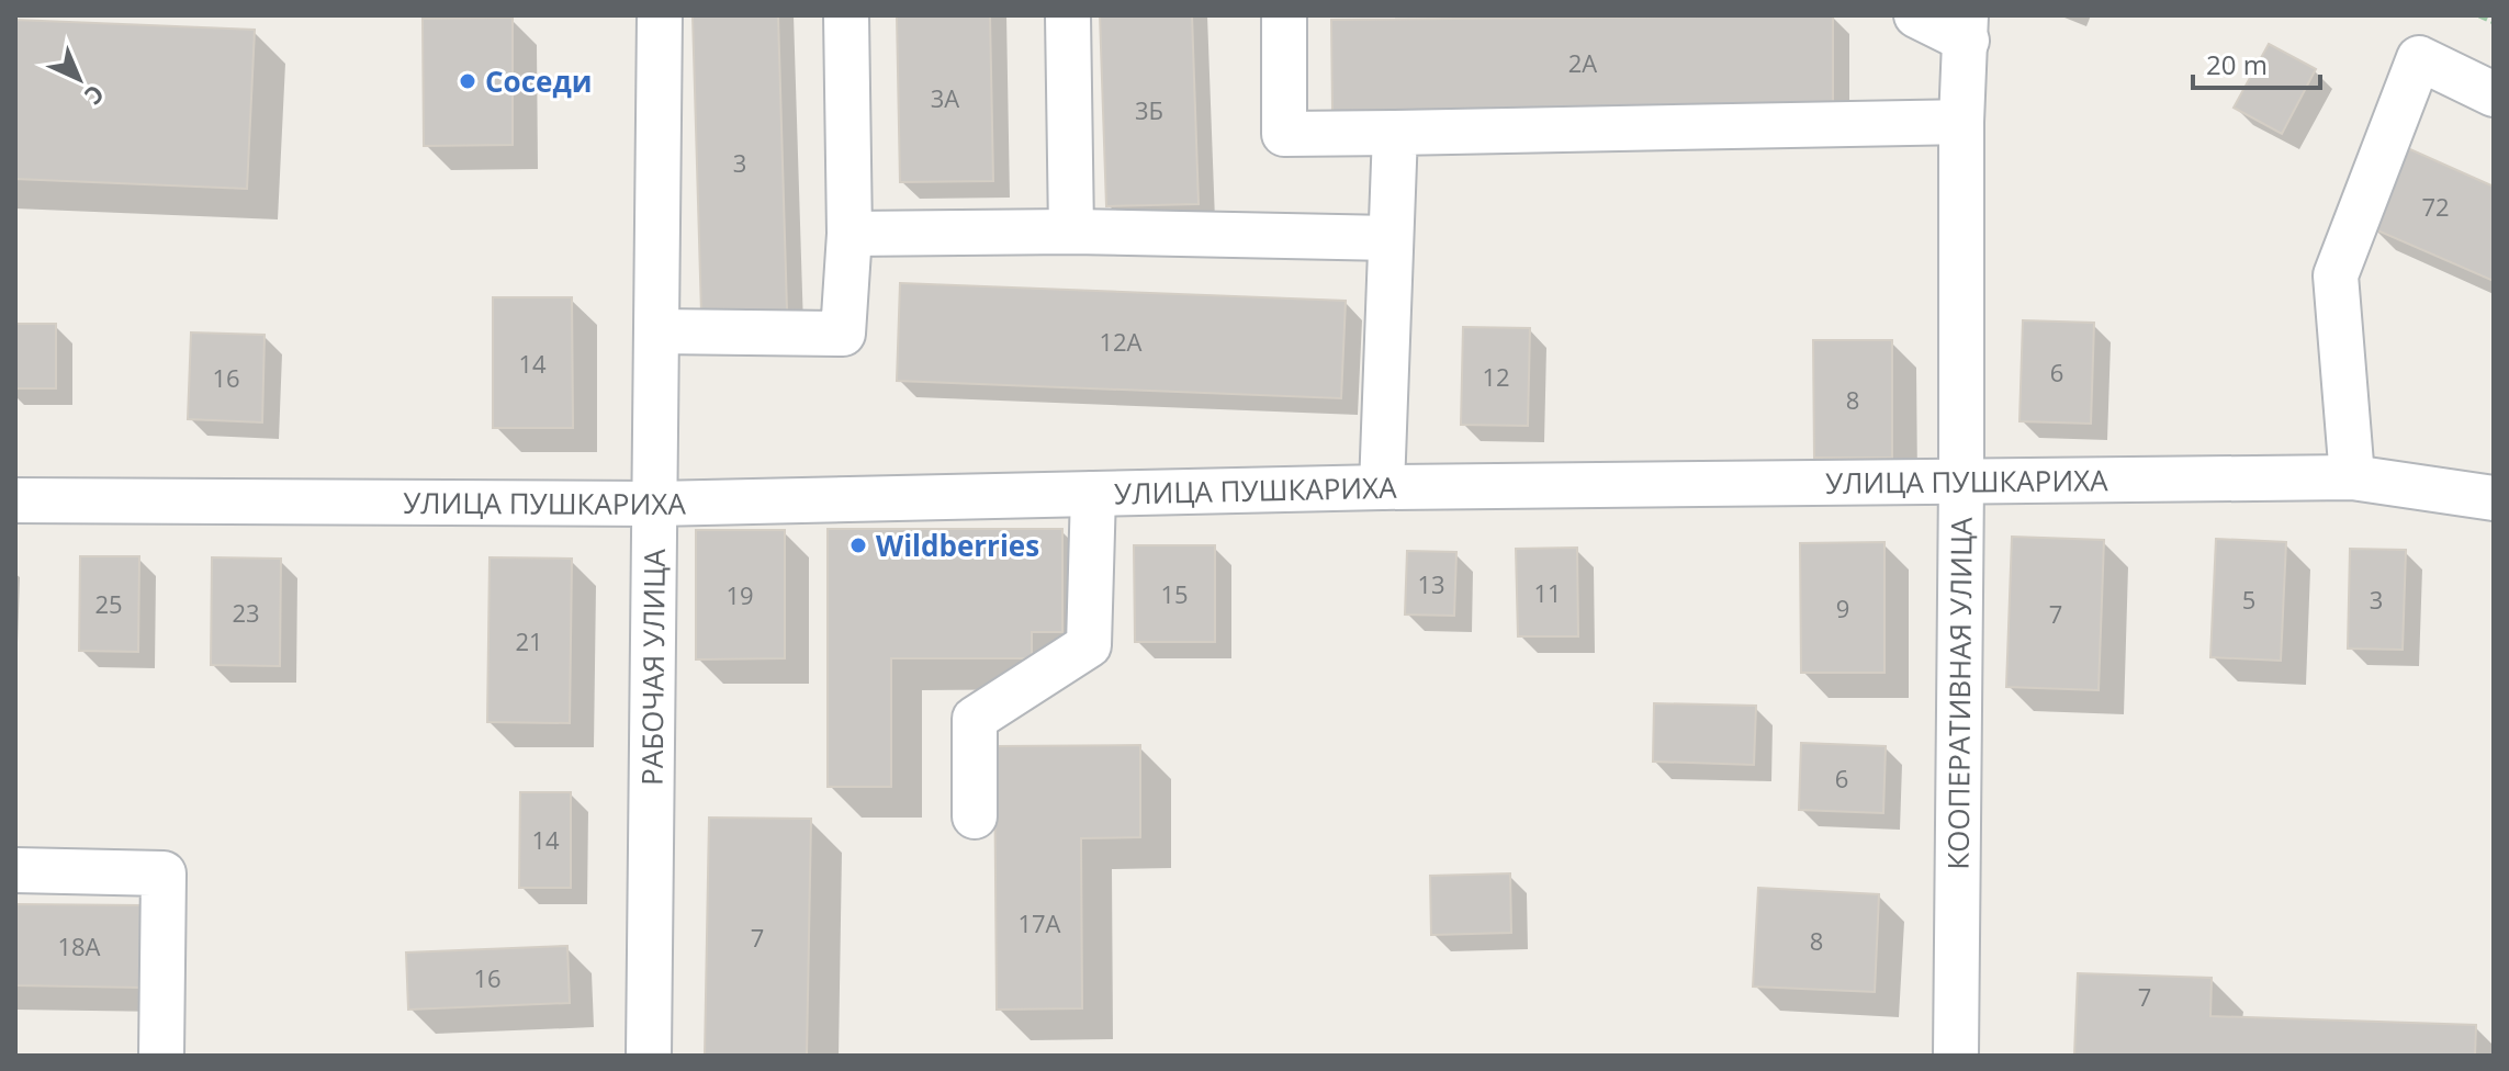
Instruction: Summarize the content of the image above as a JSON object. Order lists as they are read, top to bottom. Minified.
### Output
{"streets":{"street":["УЛИЦА ПУШКАРИХА","РАБОЧАЯ УЛИЦА","КООПЕРАТИВНАЯ УЛИЦА"]},"crossings":[["УЛИЦА ПУШКАРИХА","РАБОЧАЯ УЛИЦА"],["УЛИЦА ПУШКАРИХА","КООПЕРАТИВНАЯ УЛИЦА"]],"places":["Соседи","Wildberries"],"house_numbers":["2А","3А","3Б","3","72","12А","14","6","12","16","8","13","11","15","19","5","3","25","9","23","7","21","6","14","17А","7","8","18А","16","7"],"scale_bar":"20 m","north":"bottom right"}
